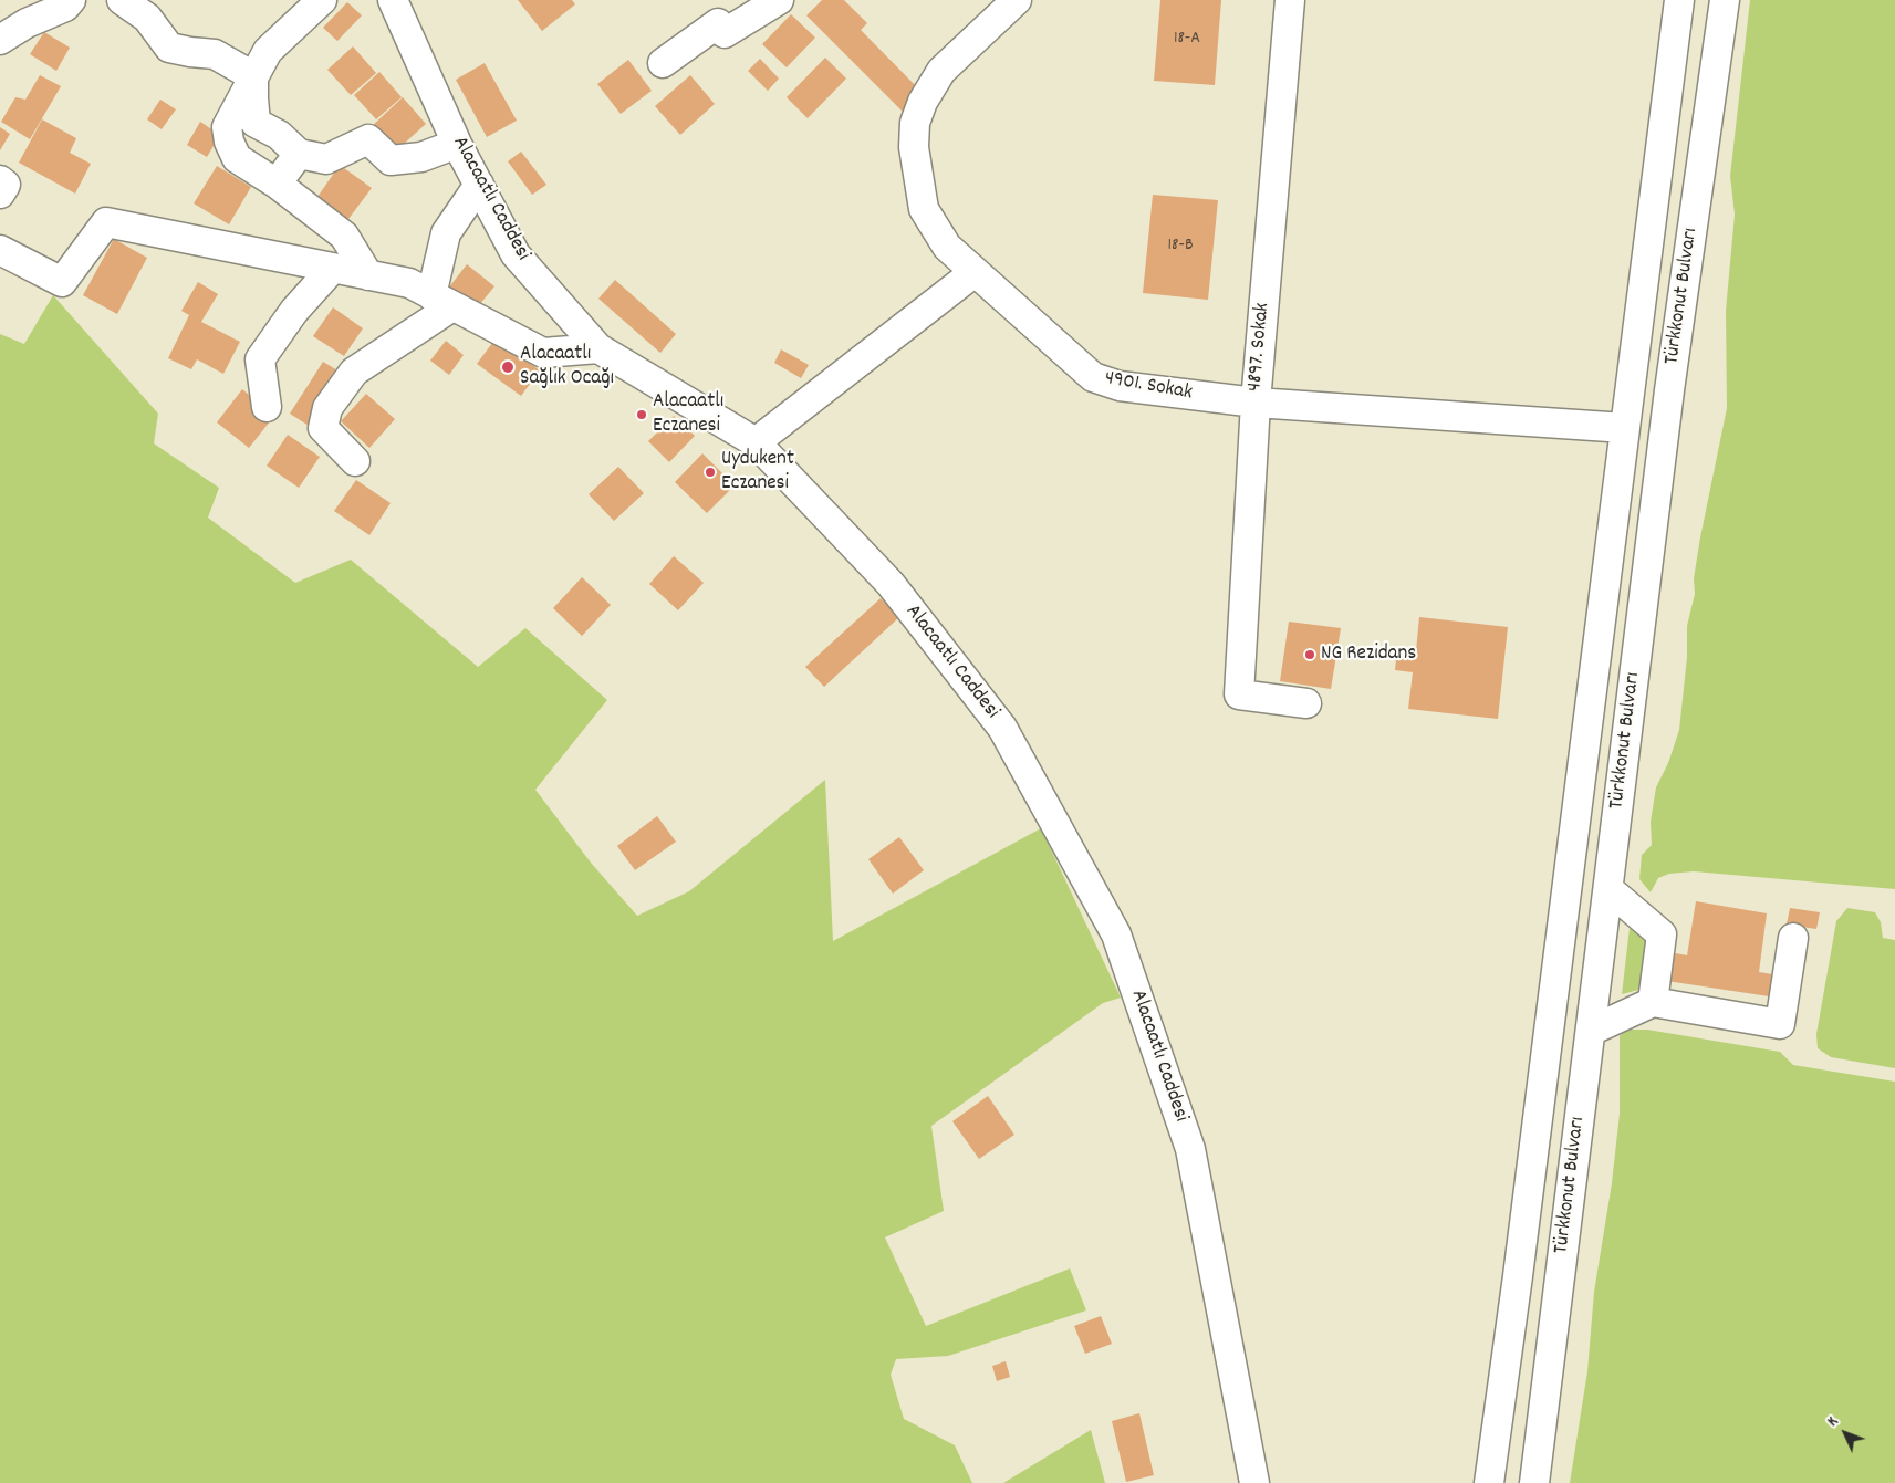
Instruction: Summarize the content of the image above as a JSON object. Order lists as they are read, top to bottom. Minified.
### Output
{"streets":{"street":["Alacaatlı Caddesi","Türkkonut Bulvarı","4897. Sokak","4901. Sokak"]},"crossings":[["Türkkonut Bulvarı","4901. Sokak"],["4897. Sokak","4901. Sokak"]],"places":["Alacaatlı Sağlık Ocağı","Alacaatlı Eczanesi","Uydukent Eczanesi","NG Rezidans"],"house_numbers":["18-A","18-B"],"north":"top left"}
